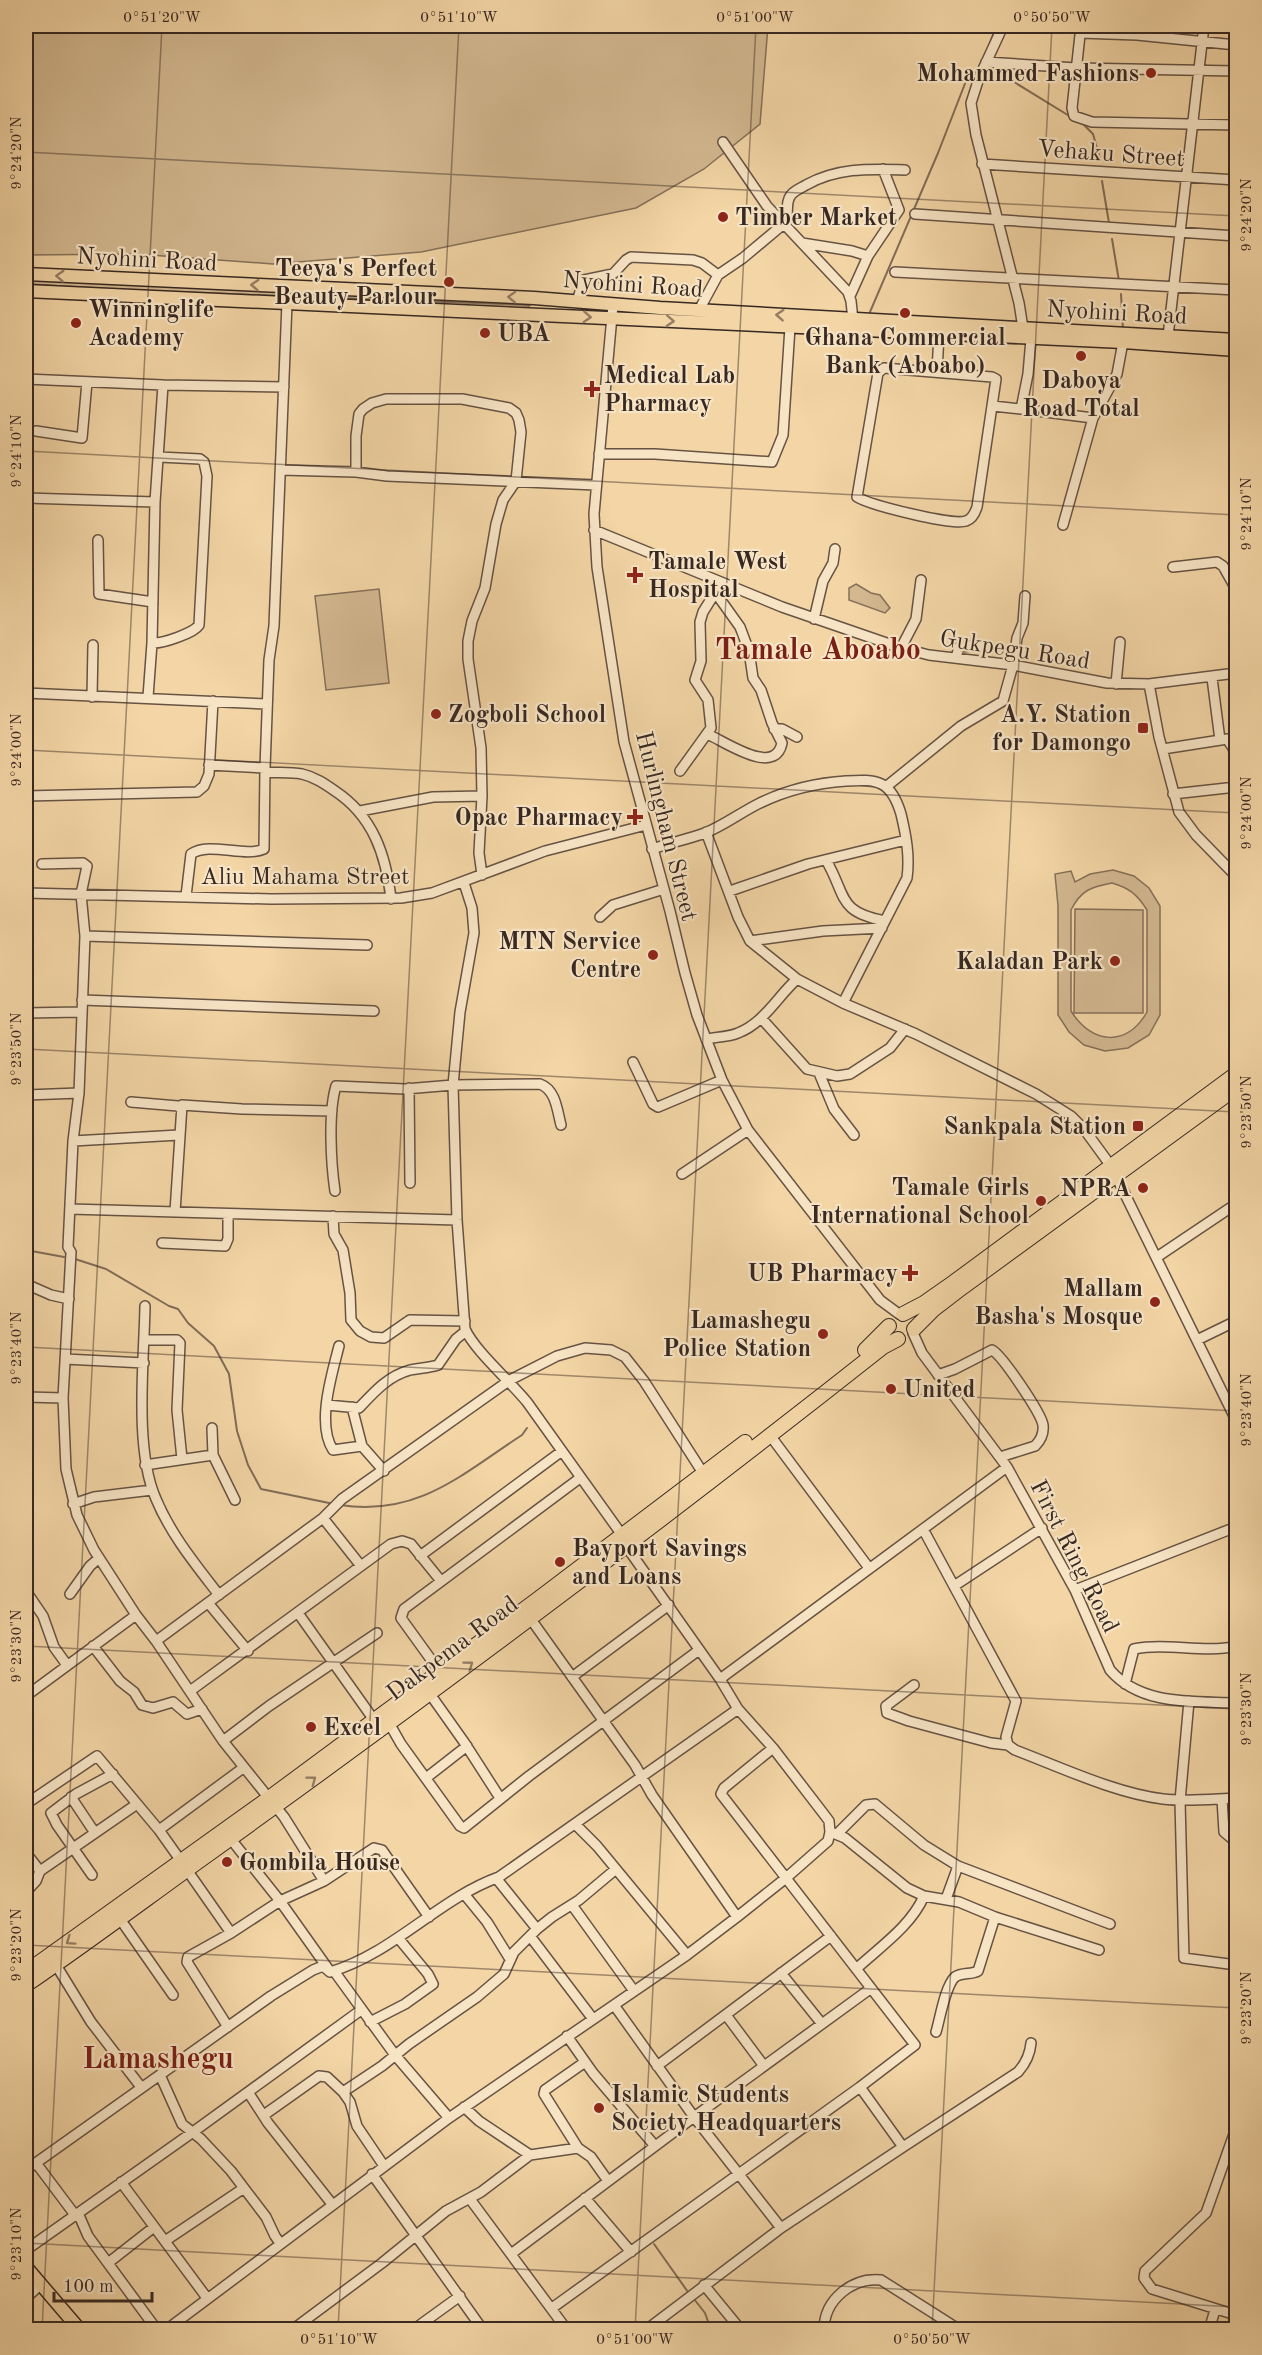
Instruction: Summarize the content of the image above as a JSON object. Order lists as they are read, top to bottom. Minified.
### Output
{"streets":{"highway":["Dakpema Road"],"main road":["Nyohini Road"],"street":["Vehaku Street","Gukpegu Road","Hurlingham Street","Aliu Mahama Street","First Ring Road"]},"crossings":[["Nyohini Road","Hurlingham Street"],["Gukpegu Road","Hurlingham Street"],["Hurlingham Street","Aliu Mahama Street"],["Hurlingham Street","Dakpema Road"],["First Ring Road","Dakpema Road"]],"districts":["Tamale Aboabo","Lamashegu"],"places":{"other":["Mohammed Fashions","Timber Market","Teeya's Perfect Beauty Parlour","Ghana Commercial Bank (Aboabo)","Winninglife Academy","UBA","Daboya Road Total","Zogboli School","MTN Service Centre","Kaladan Park","NPRA","Tamale Girls International School","Mallam Basha's Mosque","Lamashegu Police Station","United","Bayport Savings and Loans","Excel","Gombila House","Islamic Students Society Headquarters"],"health":["Medical Lab Pharmacy","Tamale West Hospital","Opac Pharmacy","UB Pharmacy"],"transit":["A.Y. Station for Damongo","Sankpala Station"]},"scale_bar":"100 m","coordinates":["0°51'20\"W","0°51'10\"W","0°51'00\"W","0°50'50\"W","9°24'20\"N","9°24'10\"N","9°24'00\"N","9°23'50\"N","9°23'40\"N","9°23'30\"N","9°23'20\"N","9°23'10\"N"]}
